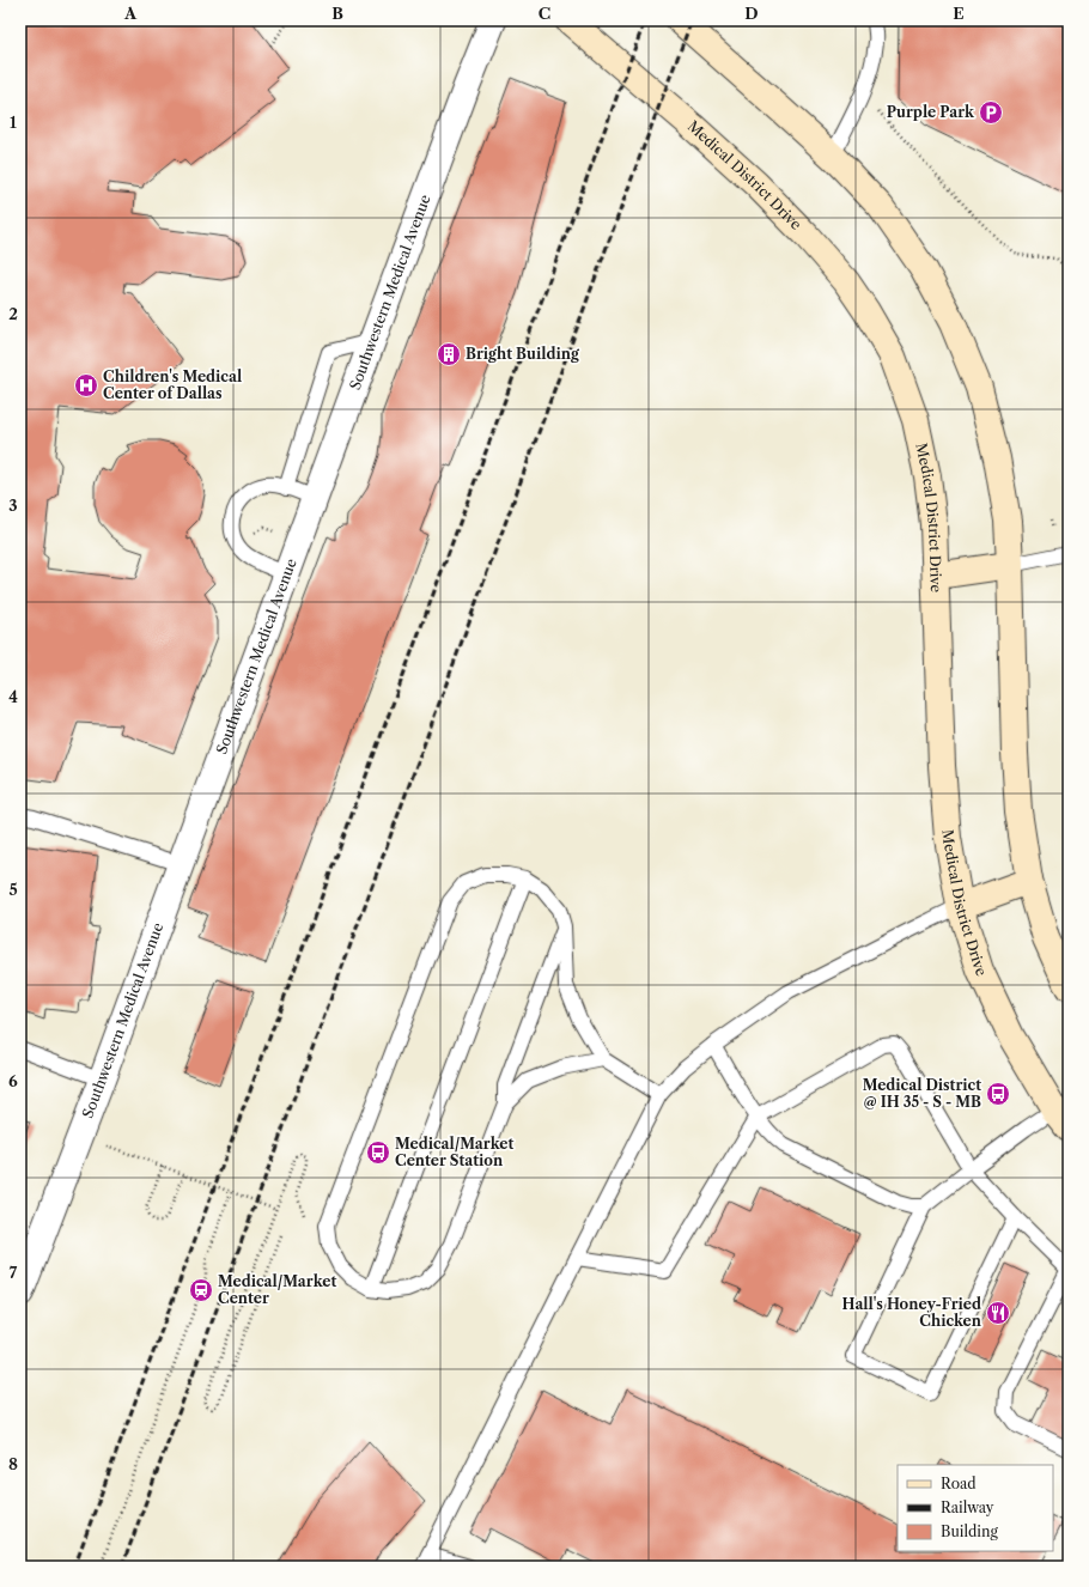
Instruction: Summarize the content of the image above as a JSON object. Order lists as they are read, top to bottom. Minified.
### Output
{"streets":{"main road":["Medical District Drive"],"street":["Southwestern Medical Avenue"]},"places":{"parking":["Purple Park"],"building":["Bright Building"],"hospital":["Children's Medical Center of Dallas"],"bus stop":["Medical District @ IH 35 - S - MB","Medical/Market Center Station"],"station":["Medical/Market Center"],"restaurant":["Hall's Honey-Fried Chicken"]},"legend":["Road","Railway","Building"],"grid":{"columns":["A","B","C","D","E"],"rows":["1","2","3","4","5","6","7","8"]}}
